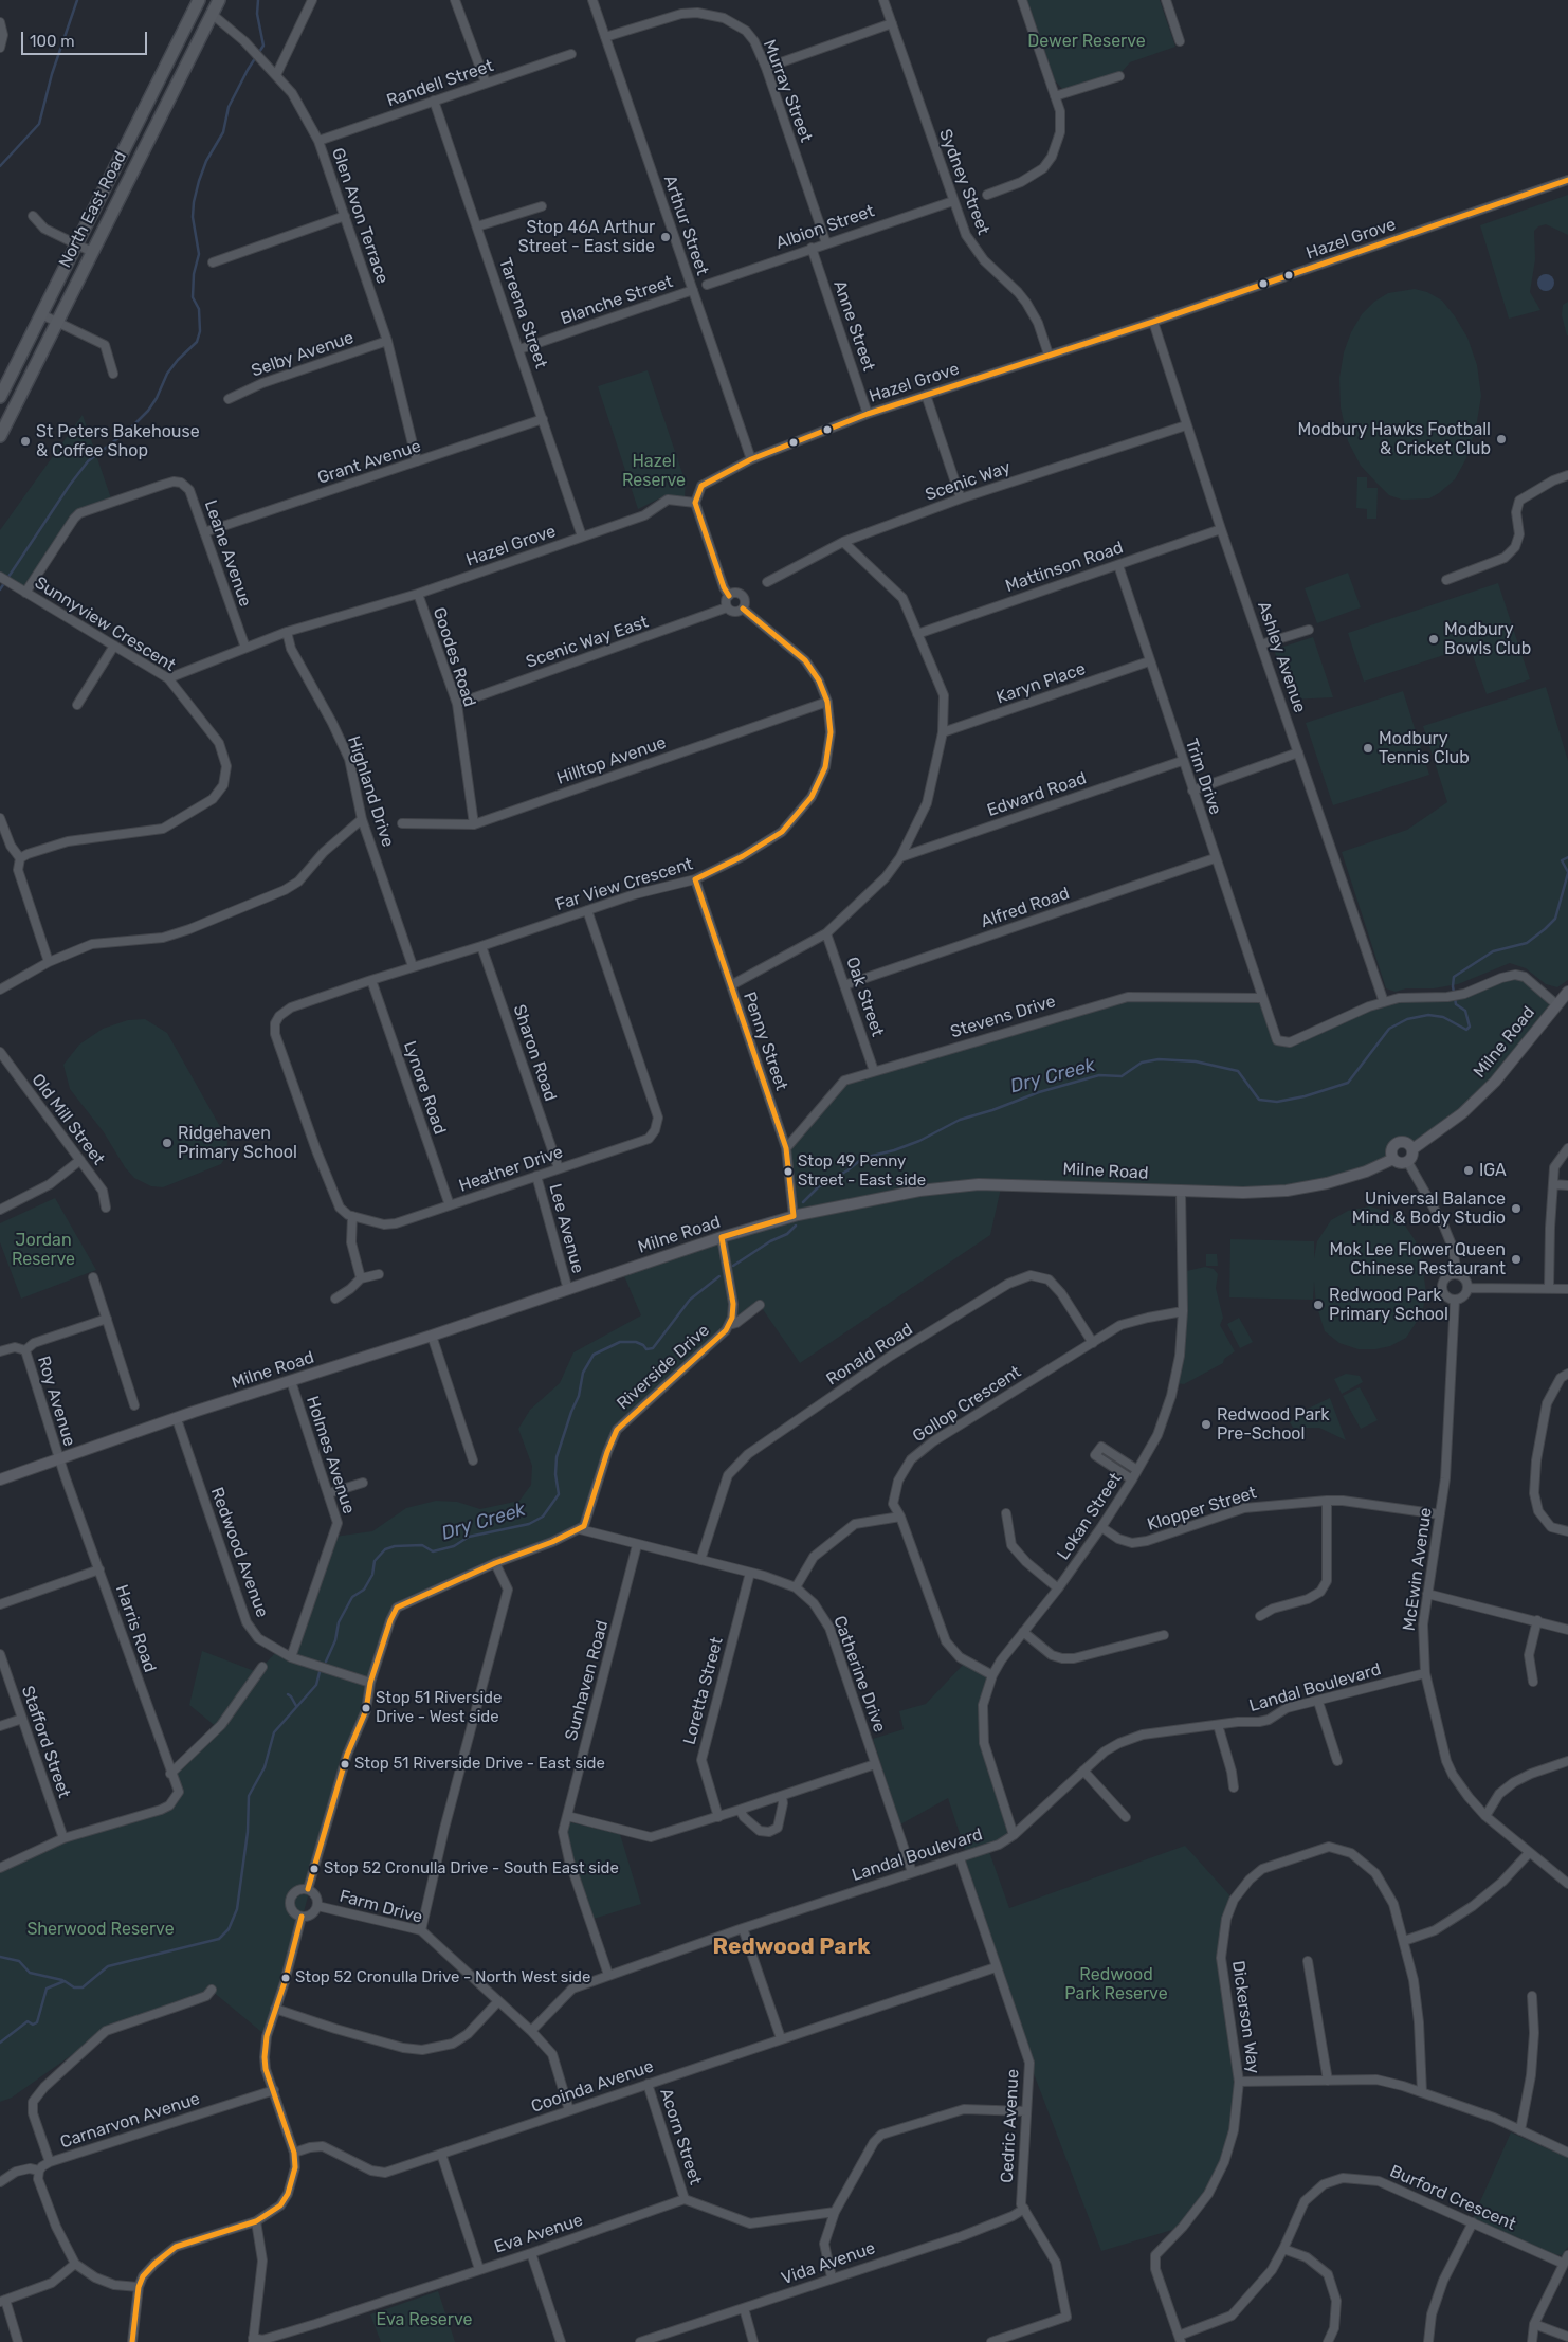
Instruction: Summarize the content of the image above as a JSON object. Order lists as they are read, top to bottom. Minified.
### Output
{"streets":{"main road":["North East Road","Milne Road"],"street":["Randell Street","Murray Street","Sydney Street","Glen Avon Terrace","Arthur Street","Albion Street","Hazel Grove","Blanche Street","Tareena Street","Anne Street","Selby Avenue","Grant Avenue","Scenic Way","Leane Avenue","Mattinson Road","Sunnyview Crescent","Scenic Way East","Goodes Road","Ashley Avenue","Karyn Place","Hilltop Avenue","Trim Drive","Highland Drive","Edward Road","Far View Crescent","Alfred Road","Oak Street","Stevens Drive","Penny Street","Sharon Road","Lynore Road","Old Mill Street","Heather Drive","Lee Avenue","Ronald Road","Riverside Drive","Roy Avenue","Gollop Crescent","Holmes Avenue","Klopper Street","Lokan Street","Redwood Avenue","McEwin Avenue","Harris Road","Catherine Drive","Sunhaven Road","Landal Boulevard","Loretta Street","Stafford Street","Farm Drive","Dickerson Way","Cooinda Avenue","Carnarvon Avenue","Cedric Avenue","Acorn Street","Burford Crescent","Eva Avenue","Vida Avenue"]},"crossings":[["Randell Street","Glen Avon Terrace"],["Randell Street","Tareena Street"],["Murray Street","Arthur Street"],["Murray Street","Albion Street"],["Sydney Street","Albion Street"],["Sydney Street","Hazel Grove"],["North East Road","Glen Avon Terrace"],["Glen Avon Terrace","Selby Avenue"],["Glen Avon Terrace","Grant Avenue"],["Arthur Street","Hazel Grove"],["Arthur Street","Blanche Street"],["Albion Street","Anne Street"],["Hazel Grove","Tareena Street"],["Hazel Grove","Anne Street"],["Hazel Grove","Leane Avenue"],["Hazel Grove","Sunnyview Crescent"],["Hazel Grove","Goodes Road"],["Hazel Grove","Ashley Avenue"],["Hazel Grove","Highland Drive"],["Blanche Street","Tareena Street"],["Tareena Street","Grant Avenue"],["Grant Avenue","Leane Avenue"],["Scenic Way","Ashley Avenue"],["Leane Avenue","Sunnyview Crescent"],["Mattinson Road","Ashley Avenue"],["Mattinson Road","Trim Drive"],["Scenic Way East","Goodes Road"],["Scenic Way East","Far View Crescent"],["Goodes Road","Hilltop Avenue"],["Ashley Avenue","Trim Drive"],["Karyn Place","Trim Drive"],["Hilltop Avenue","Far View Crescent"],["Trim Drive","Edward Road"],["Trim Drive","Alfred Road"],["Trim Drive","Stevens Drive"],["Highland Drive","Far View Crescent"],["Far View Crescent","Penny Street"],["Far View Crescent","Sharon Road"],["Far View Crescent","Lynore Road"],["Far View Crescent","Heather Drive"],["Alfred Road","Oak Street"],["Oak Street","Stevens Drive"],["Stevens Drive","Penny Street"],["Penny Street","Milne Road"],["Milne Road","Lee Avenue"],["Milne Road","Riverside Drive"],["Milne Road","Roy Avenue"],["Milne Road","Holmes Avenue"],["Milne Road","Lokan Street"],["Milne Road","Redwood Avenue"],["Milne Road","Harris Road"],["Sharon Road","Heather Drive"],["Lynore Road","Heather Drive"],["Heather Drive","Lee Avenue"],["Ronald Road","Gollop Crescent"],["Ronald Road","Catherine Drive"],["Riverside Drive","Catherine Drive"],["Roy Avenue","Harris Road"],["Gollop Crescent","Lokan Street"],["Holmes Avenue","Redwood Avenue"],["Klopper Street","Lokan Street"],["Klopper Street","McEwin Avenue"],["Lokan Street","Landal Boulevard"],["McEwin Avenue","Landal Boulevard"],["Harris Road","Stafford Street"],["Catherine Drive","Sunhaven Road"],["Catherine Drive","Landal Boulevard"],["Catherine Drive","Loretta Street"],["Sunhaven Road","Landal Boulevard"],["Landal Boulevard","Farm Drive"],["Landal Boulevard","Cedric Avenue"],["Farm Drive","Cooinda Avenue"],["Dickerson Way","Burford Crescent"],["Cooinda Avenue","Cedric Avenue"],["Cooinda Avenue","Acorn Street"],["Cedric Avenue","Vida Avenue"],["Acorn Street","Eva Avenue"]],"districts":["Redwood Park"],"water":["Dry Creek"],"parks":["Dewer Reserve","Hazel Reserve","Jordan Reserve","Sherwood Reserve","Redwood Park Reserve","Eva Reserve"],"places":["Stop 46A Arthur Street - East side","Modbury Hawks Football & Cricket Club","St Peters Bakehouse & Coffee Shop","Modbury Bowls Club","Modbury Tennis Club","Ridgehaven Primary School","IGA","Stop 49 Penny Street - East side","Universal Balance Mind & Body Studio","Mok Lee Flower Queen Chinese Restaurant","Redwood Park Primary School","Redwood Park Pre-School","Stop 51 Riverside Drive - West side","Stop 51 Riverside Drive - East side","Stop 52 Cronulla Drive - South East side","Stop 52 Cronulla Drive - North West side"],"scale_bar":"100 m"}
